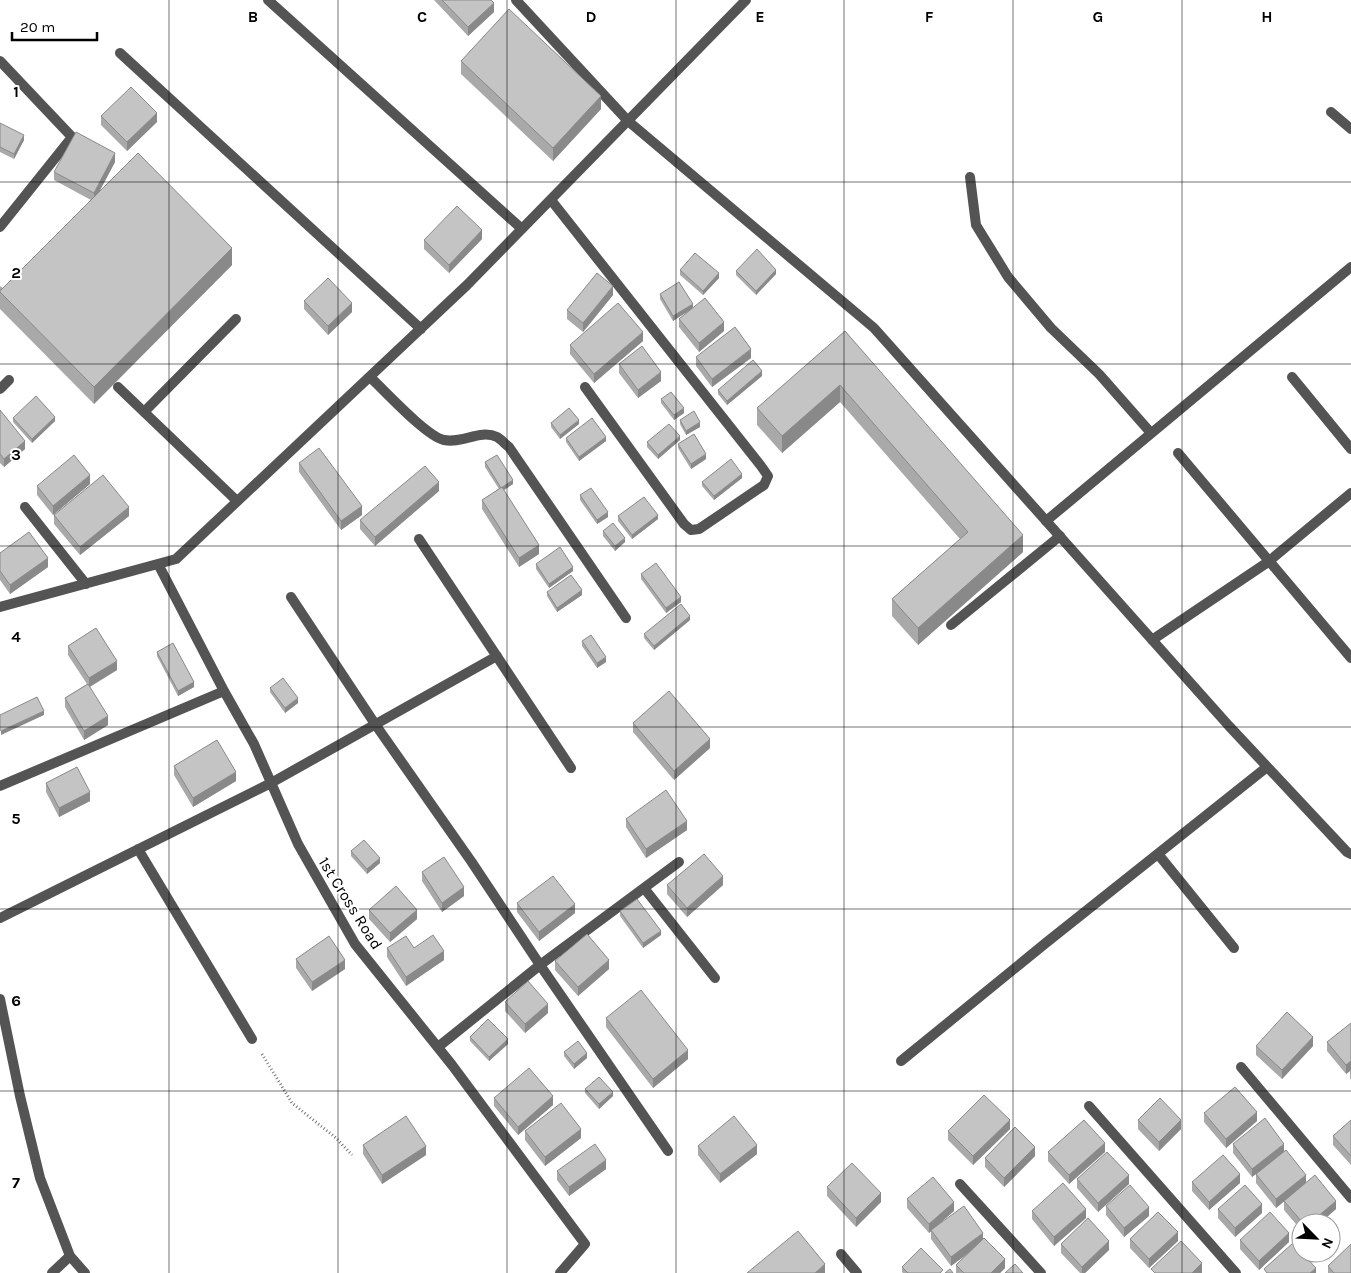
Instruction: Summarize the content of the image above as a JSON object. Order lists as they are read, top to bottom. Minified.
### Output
{"streets":{"street":["1st Cross Road"]},"scale_bar":"20 m","north":"bottom right","grid":{"columns":["B","C","D","E","F","G","H"],"rows":["1","2","3","4","5","6","7"]}}
